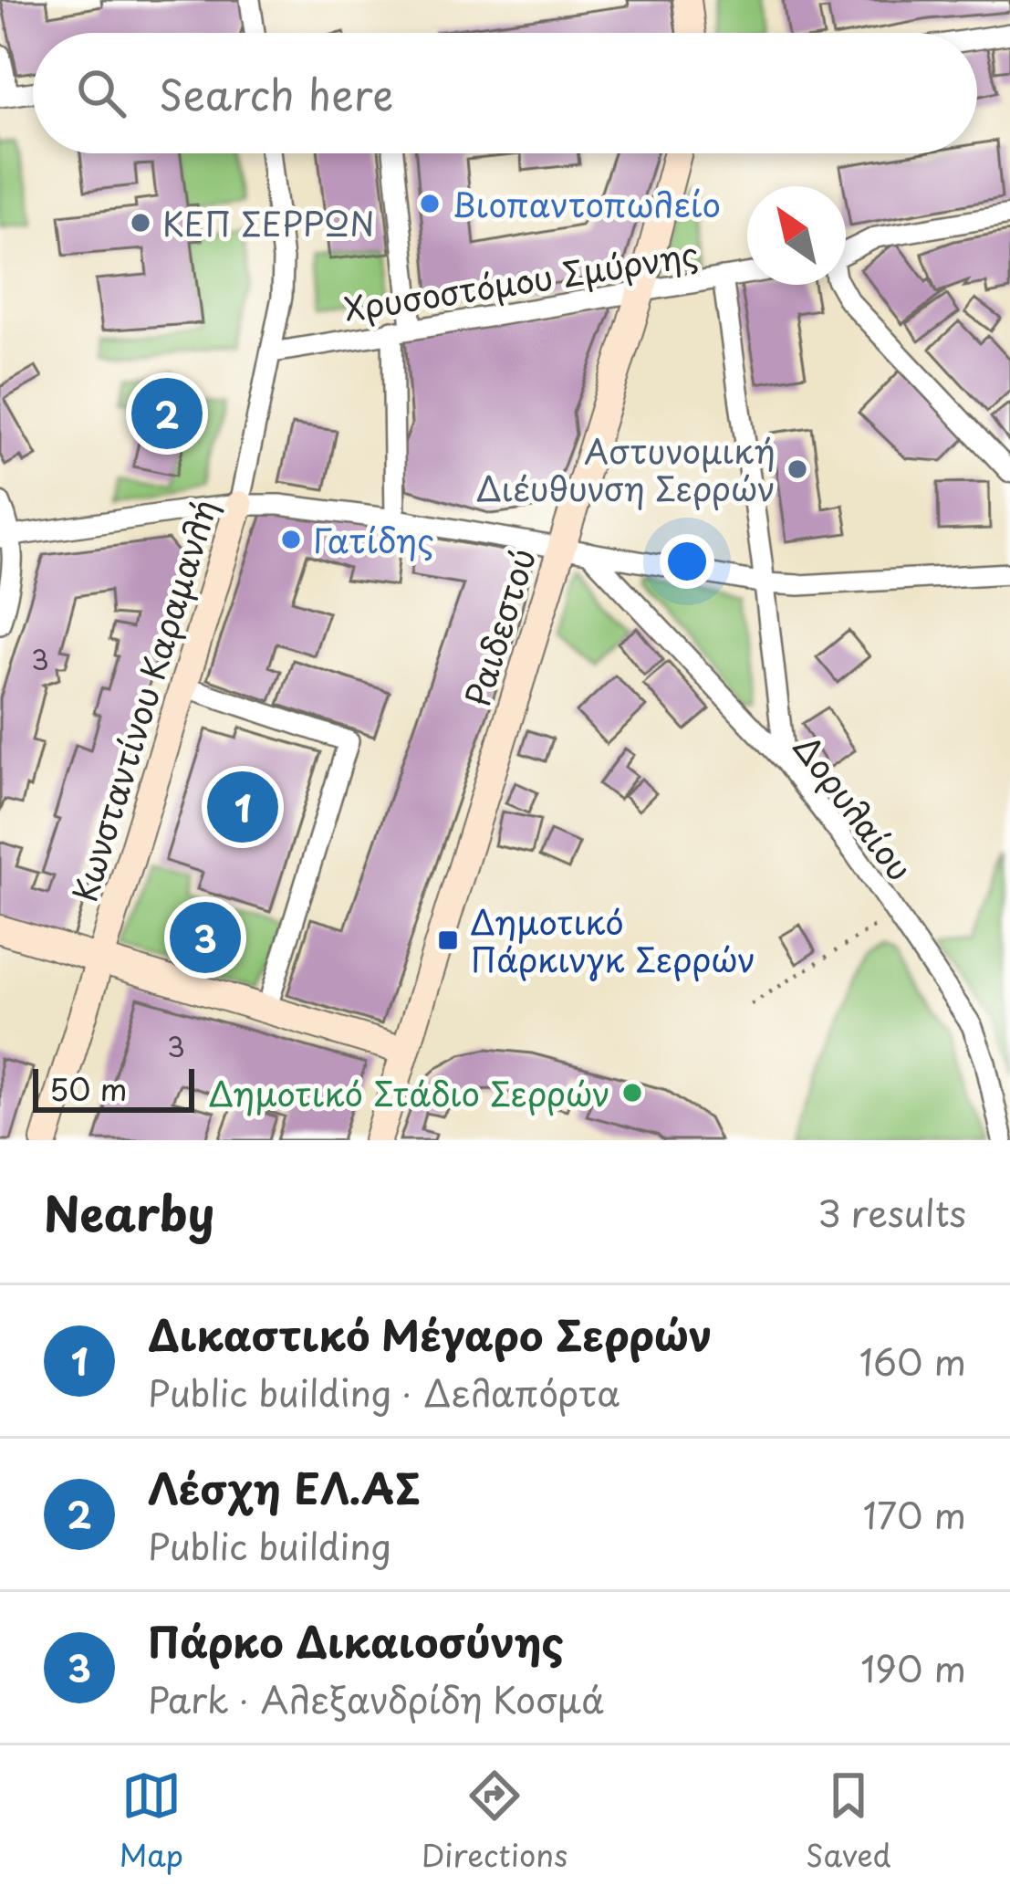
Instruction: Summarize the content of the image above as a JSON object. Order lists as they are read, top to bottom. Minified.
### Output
{"streets":{"main road":["Ραιδεστού","Κωνσταντίνου Καραμανλή"],"street":["Χρυσοστόμου Σμύρνης","Δορυλαίου"]},"crossings":[["Χρυσοστόμου Σμύρνης","Ραιδεστού"],["Χρυσοστόμου Σμύρνης","Κωνσταντίνου Καραμανλή"],["Ραιδεστού","Δορυλαίου"]],"places":{"other":["Βιοπαντοπωλείο","ΚΕΠ ΣΕΡΡΩΝ","Αστυνομική Διέυθυνση Σερρών","Γατίδης","Δημοτικό Στάδιο Σερρών"],"transit":["Δημοτικό Πάρκινγκ Σερρών"]},"house_numbers":["3","3"],"scale_bar":"50 m","north":"top left","page":{"search":"Search here","pins":["2","1","3"],"scale":"50 m","heading":["Nearby","3 results"],"list":[{"mark":"1","name":"Δικαστικό Μέγαρο Σερρών","note":"Public building · Δελαπόρτα","value":"160 m"},{"mark":"2","name":"Λέσχη ΕΛ.ΑΣ","note":"Public building","value":"170 m"},{"mark":"3","name":"Πάρκο Δικαιοσύνης","note":"Park · Αλεξανδρίδη Κοσμά","value":"190 m"}],"nav":["Map","Directions","Saved"]}}
